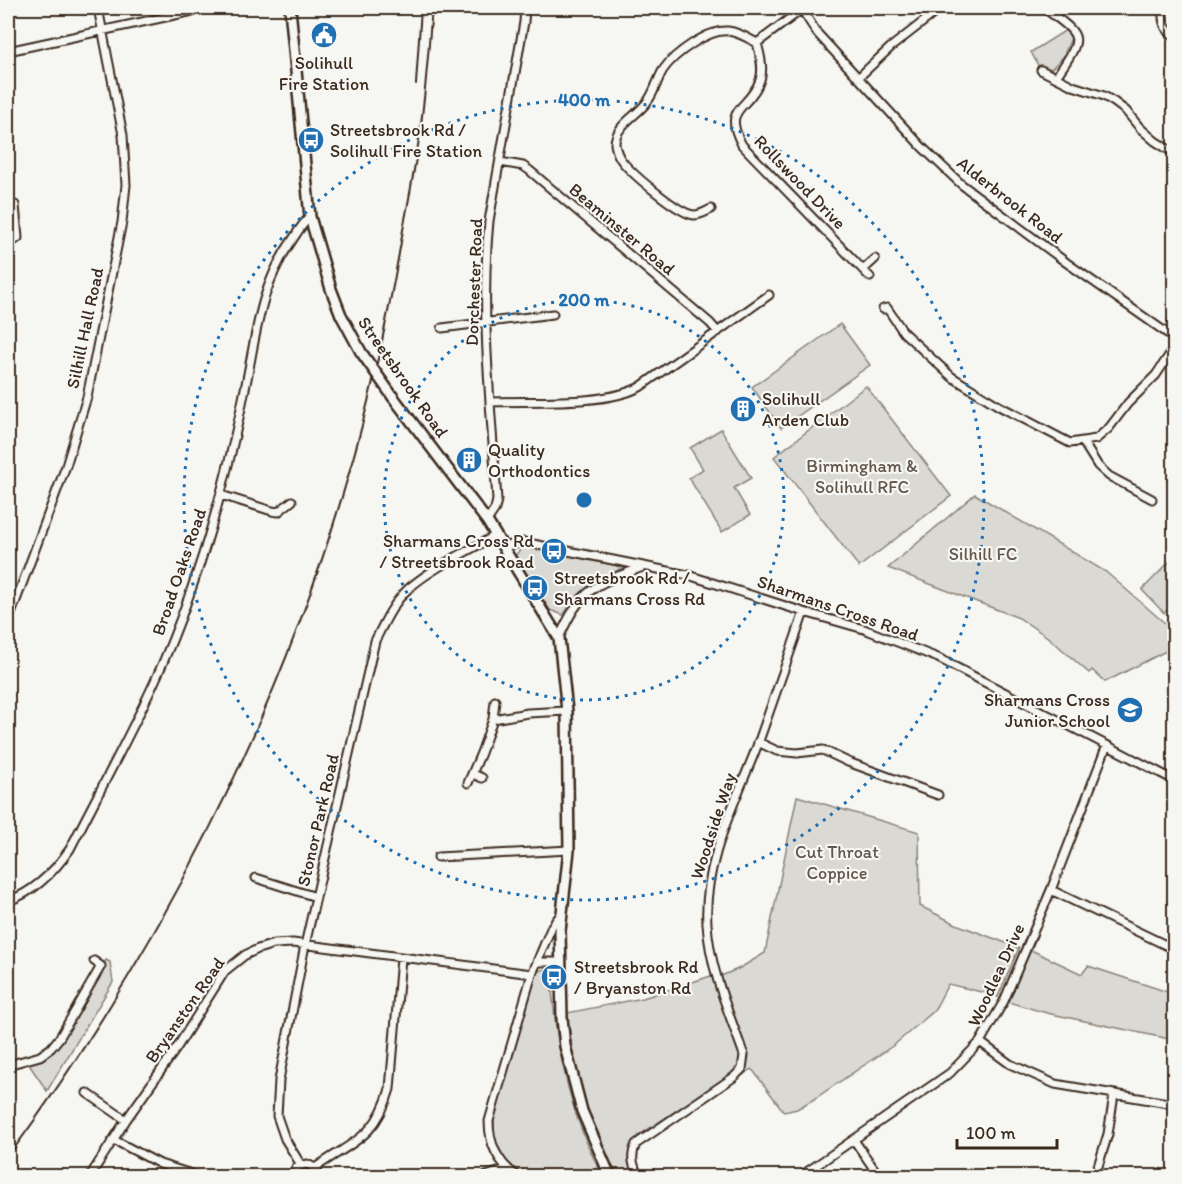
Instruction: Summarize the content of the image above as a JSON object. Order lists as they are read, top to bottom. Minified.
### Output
{"streets":{"main road":["Streetsbrook Road"],"street":["Rollswood Drive","Alderbrook Road","Beaminster Road","Dorchester Road","Silhill Hall Road","Broad Oaks Road","Sharmans Cross Road","Stonor Park Road","Woodside Way","Woodlea Drive","Bryanston Road"]},"crossings":[["Beaminster Road","Dorchester Road"],["Dorchester Road","Streetsbrook Road"],["Streetsbrook Road","Broad Oaks Road"],["Streetsbrook Road","Sharmans Cross Road"],["Streetsbrook Road","Stonor Park Road"],["Streetsbrook Road","Bryanston Road"],["Sharmans Cross Road","Woodside Way"],["Sharmans Cross Road","Woodlea Drive"],["Stonor Park Road","Bryanston Road"]],"parks":["Birmingham & Solihull RFC","Silhill FC","Cut Throat Coppice"],"places":{"public building":["Solihull Fire Station"],"bus stop":["Streetsbrook Rd / Solihull Fire Station","Sharmans Cross Rd / Streetsbrook Road","Streetsbrook Rd / Sharmans Cross Rd","Streetsbrook Rd / Bryanston Rd"],"building":["Solihull Arden Club","Quality Orthodontics"],"school or university":["Sharmans Cross Junior School"]},"scale_bar":"100 m","rings":["400 m","200 m"]}
